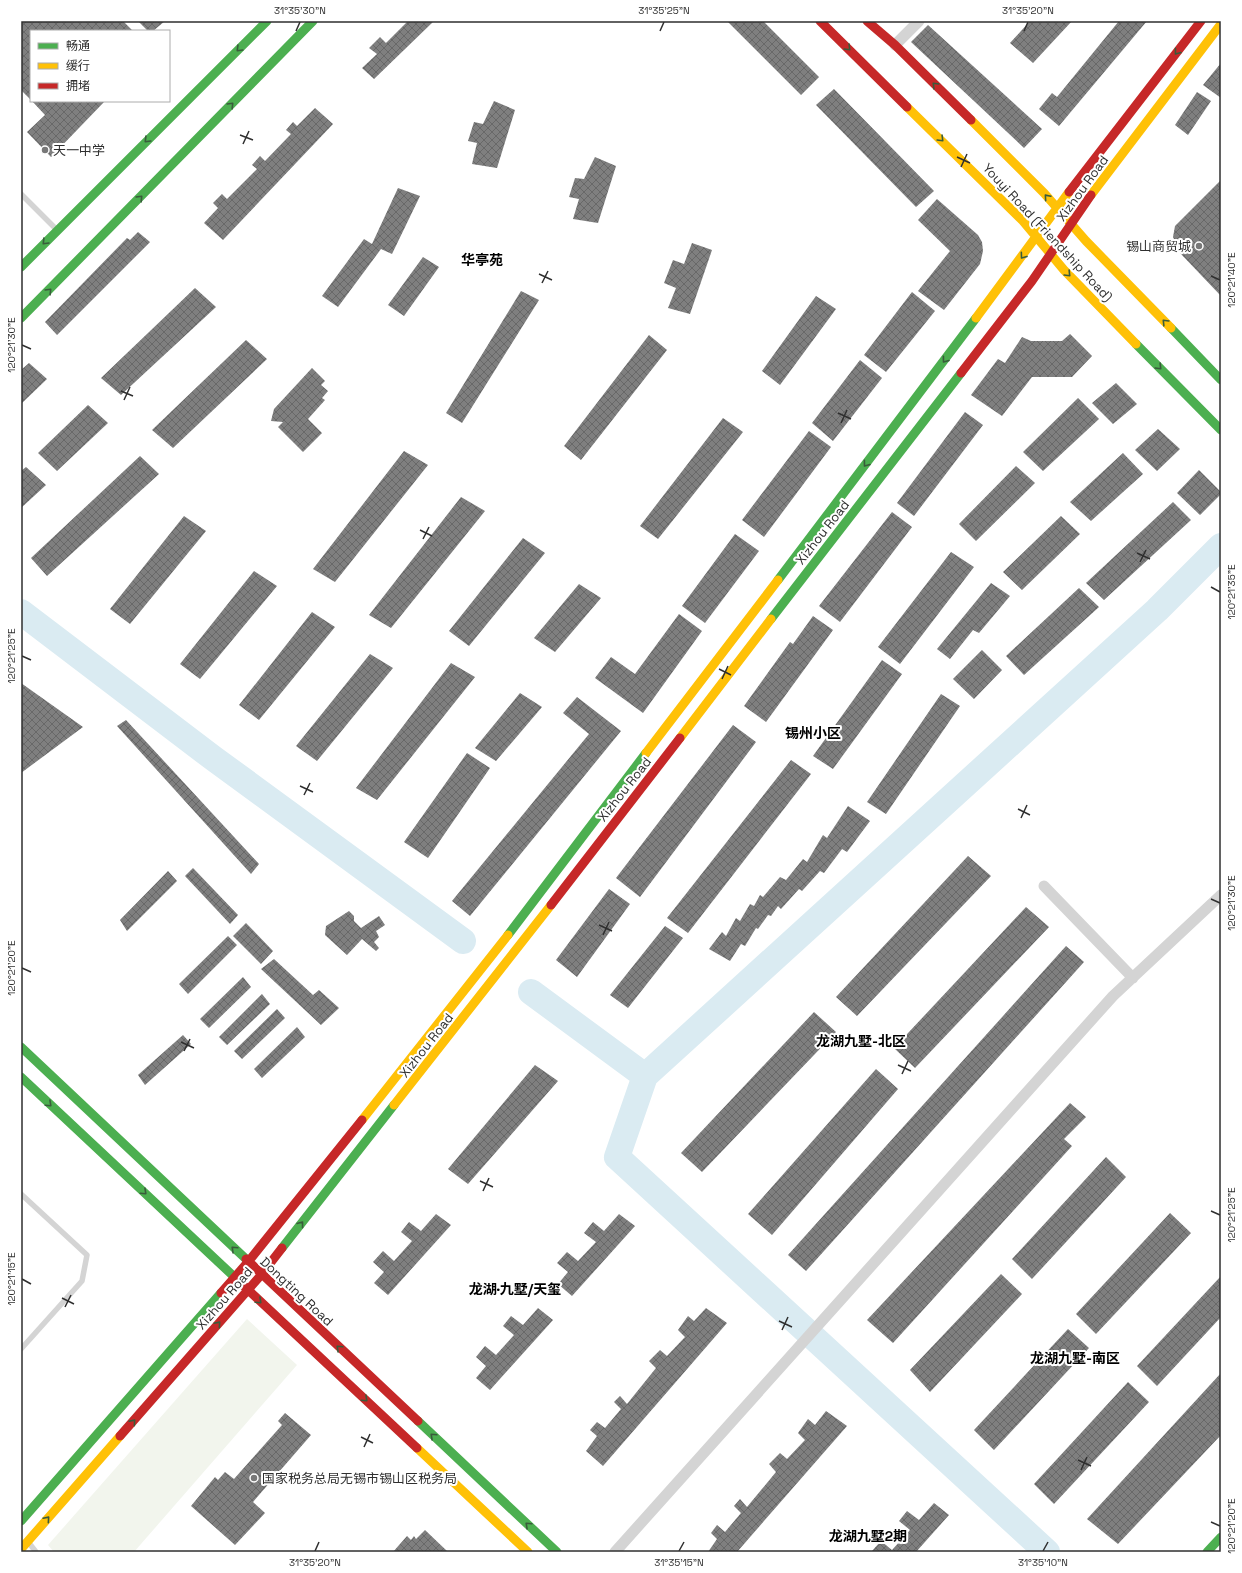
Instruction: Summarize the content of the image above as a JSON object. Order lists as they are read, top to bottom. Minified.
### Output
{"streets":{"street":["Xizhou Road","Youyi Road (Friendship Road)","Dongting Road"]},"crossings":[["Xizhou Road","Youyi Road (Friendship Road)"],["Xizhou Road","Dongting Road"]],"districts":["华亭苑","锡州小区","龙湖九墅-北区","龙湖·九墅/天玺","龙湖九墅-南区","龙湖九墅2期"],"places":["天一中学","锡山商贸城","国家税务总局无锡市锡山区税务局"],"legend":["畅通","缓行","拥堵"],"coordinates":["31°35'30\"N","31°35'25\"N","31°35'20\"N","120°21'40\"E","120°21'30\"E","120°21'35\"E","120°21'25\"E","120°21'20\"E","120°21'15\"E","31°35'15\"N","31°35'10\"N"]}
